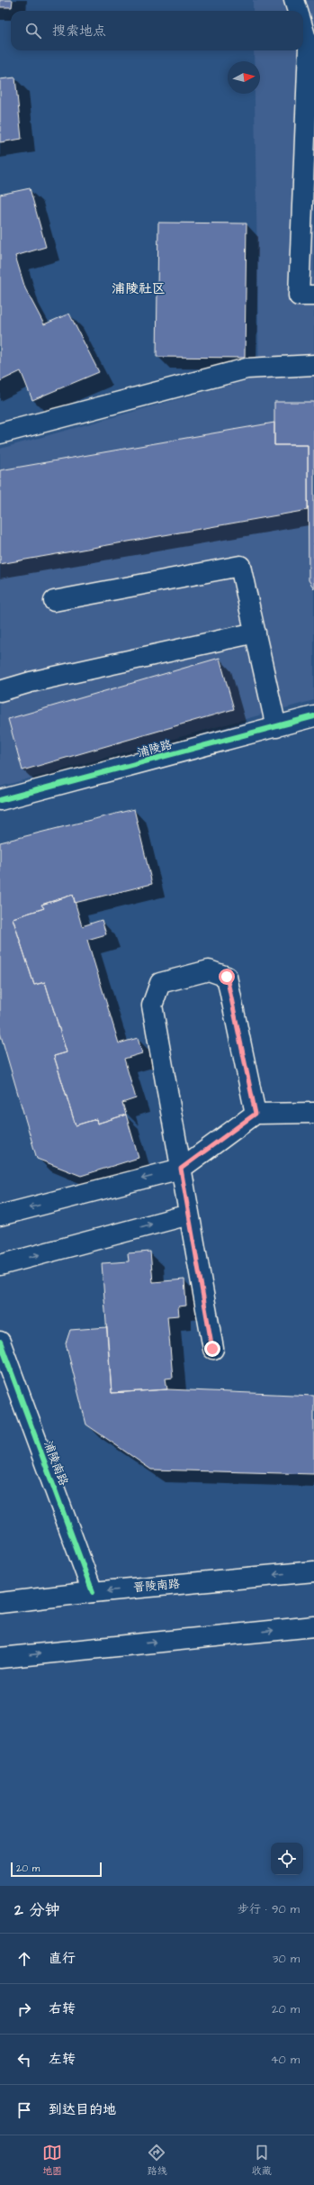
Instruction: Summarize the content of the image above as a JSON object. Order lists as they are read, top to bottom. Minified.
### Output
{"streets":{"main road":["浦陵路","浦陵南路","晋陵南路"]},"crossings":[["浦陵南路","晋陵南路"]],"districts":["浦陵社区"],"scale_bar":"20 m","north":"right","page":{"search":"搜索地点","scale":"20 m","heading":["2 分钟","步行 · 90 m"],"list":[["直行","30 m"],["右转","20 m"],["左转","40 m"],"到达目的地"],"nav":["地图","路线","收藏"]}}
